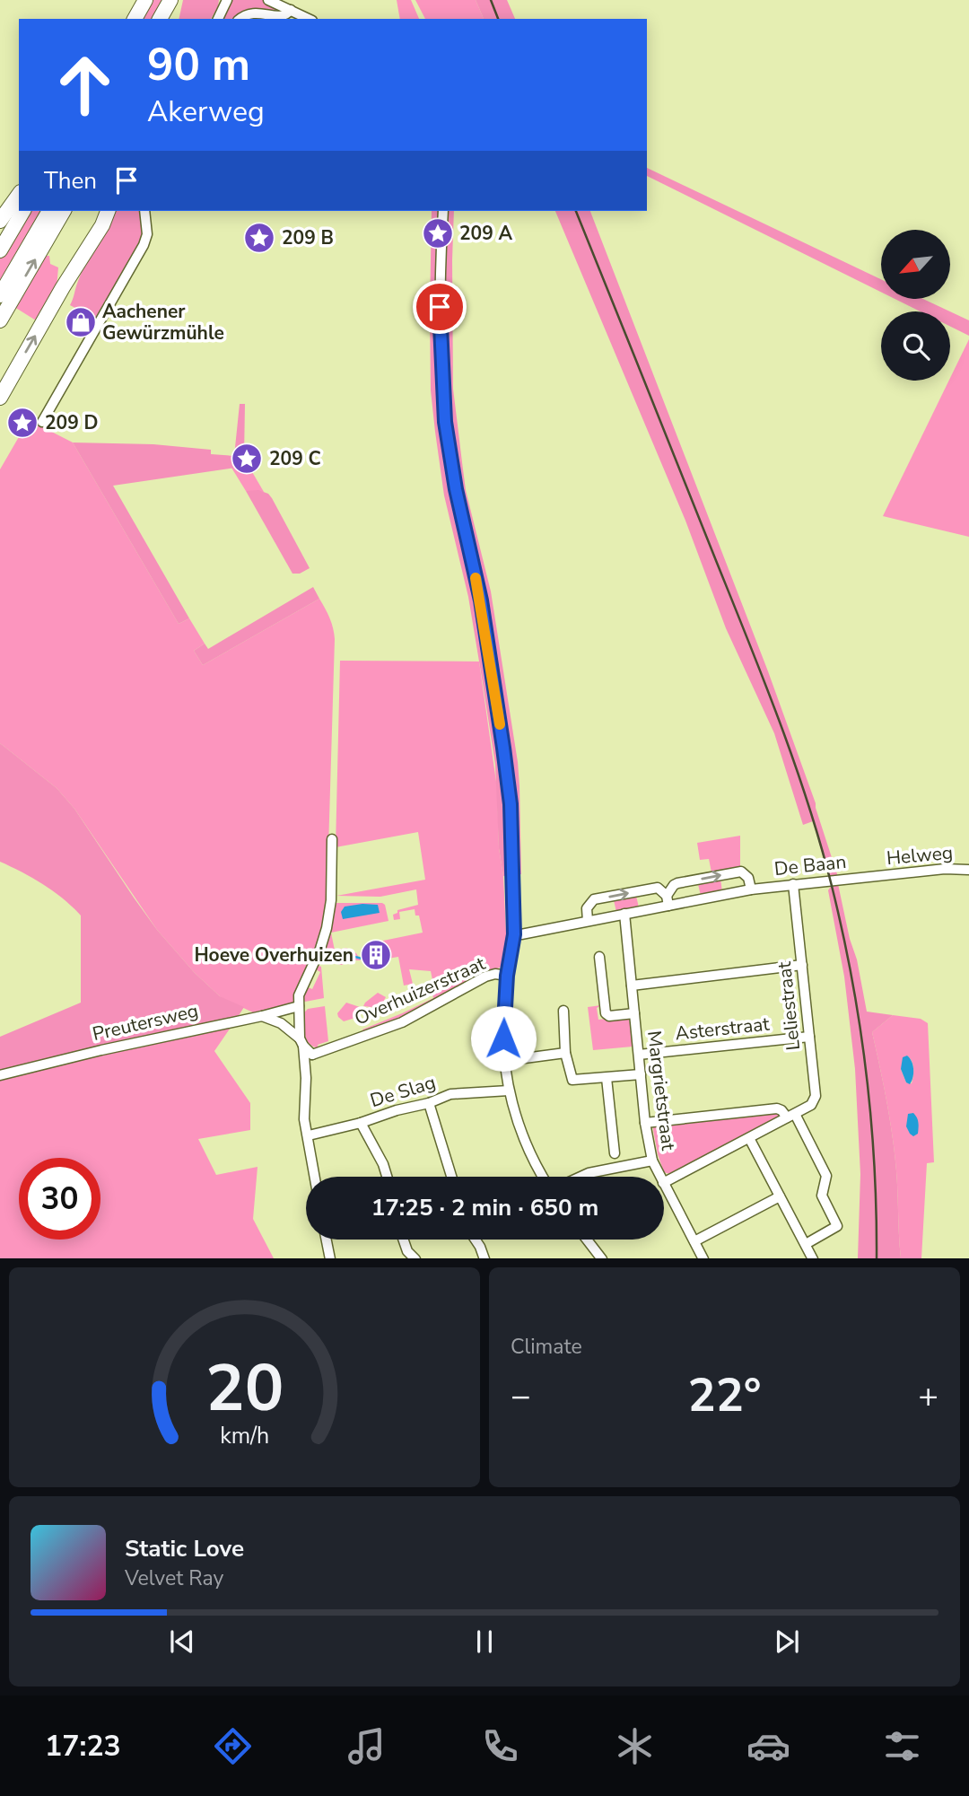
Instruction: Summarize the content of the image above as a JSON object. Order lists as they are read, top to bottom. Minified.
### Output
{"streets":{"street":["Helweg","De Baan","Overhuizerstraat","Leliestraat","Preutersweg","Asterstraat","Margrietstraat","De Slag"]},"crossings":[["Helweg","De Baan"],["De Baan","Leliestraat"],["De Baan","Margrietstraat"],["Leliestraat","Asterstraat"],["Asterstraat","Margrietstraat"]],"places":{"place":["209 A","209 B","209 D","209 C"],"shop":["Aachener Gewürzmühle"],"building":["Hoeve Overhuizen"]},"north":"bottom left","page":{"turn":["90 m","Akerweg"],"then":"Then","limit":"30","trip":"17:25 · 2 min · 650 m","tile":"Climate","heat":["−","22°","+"],"song":["Static Love","Velvet Ray"],"tabs":"17:23","gauge":["20","km/h"]}}
